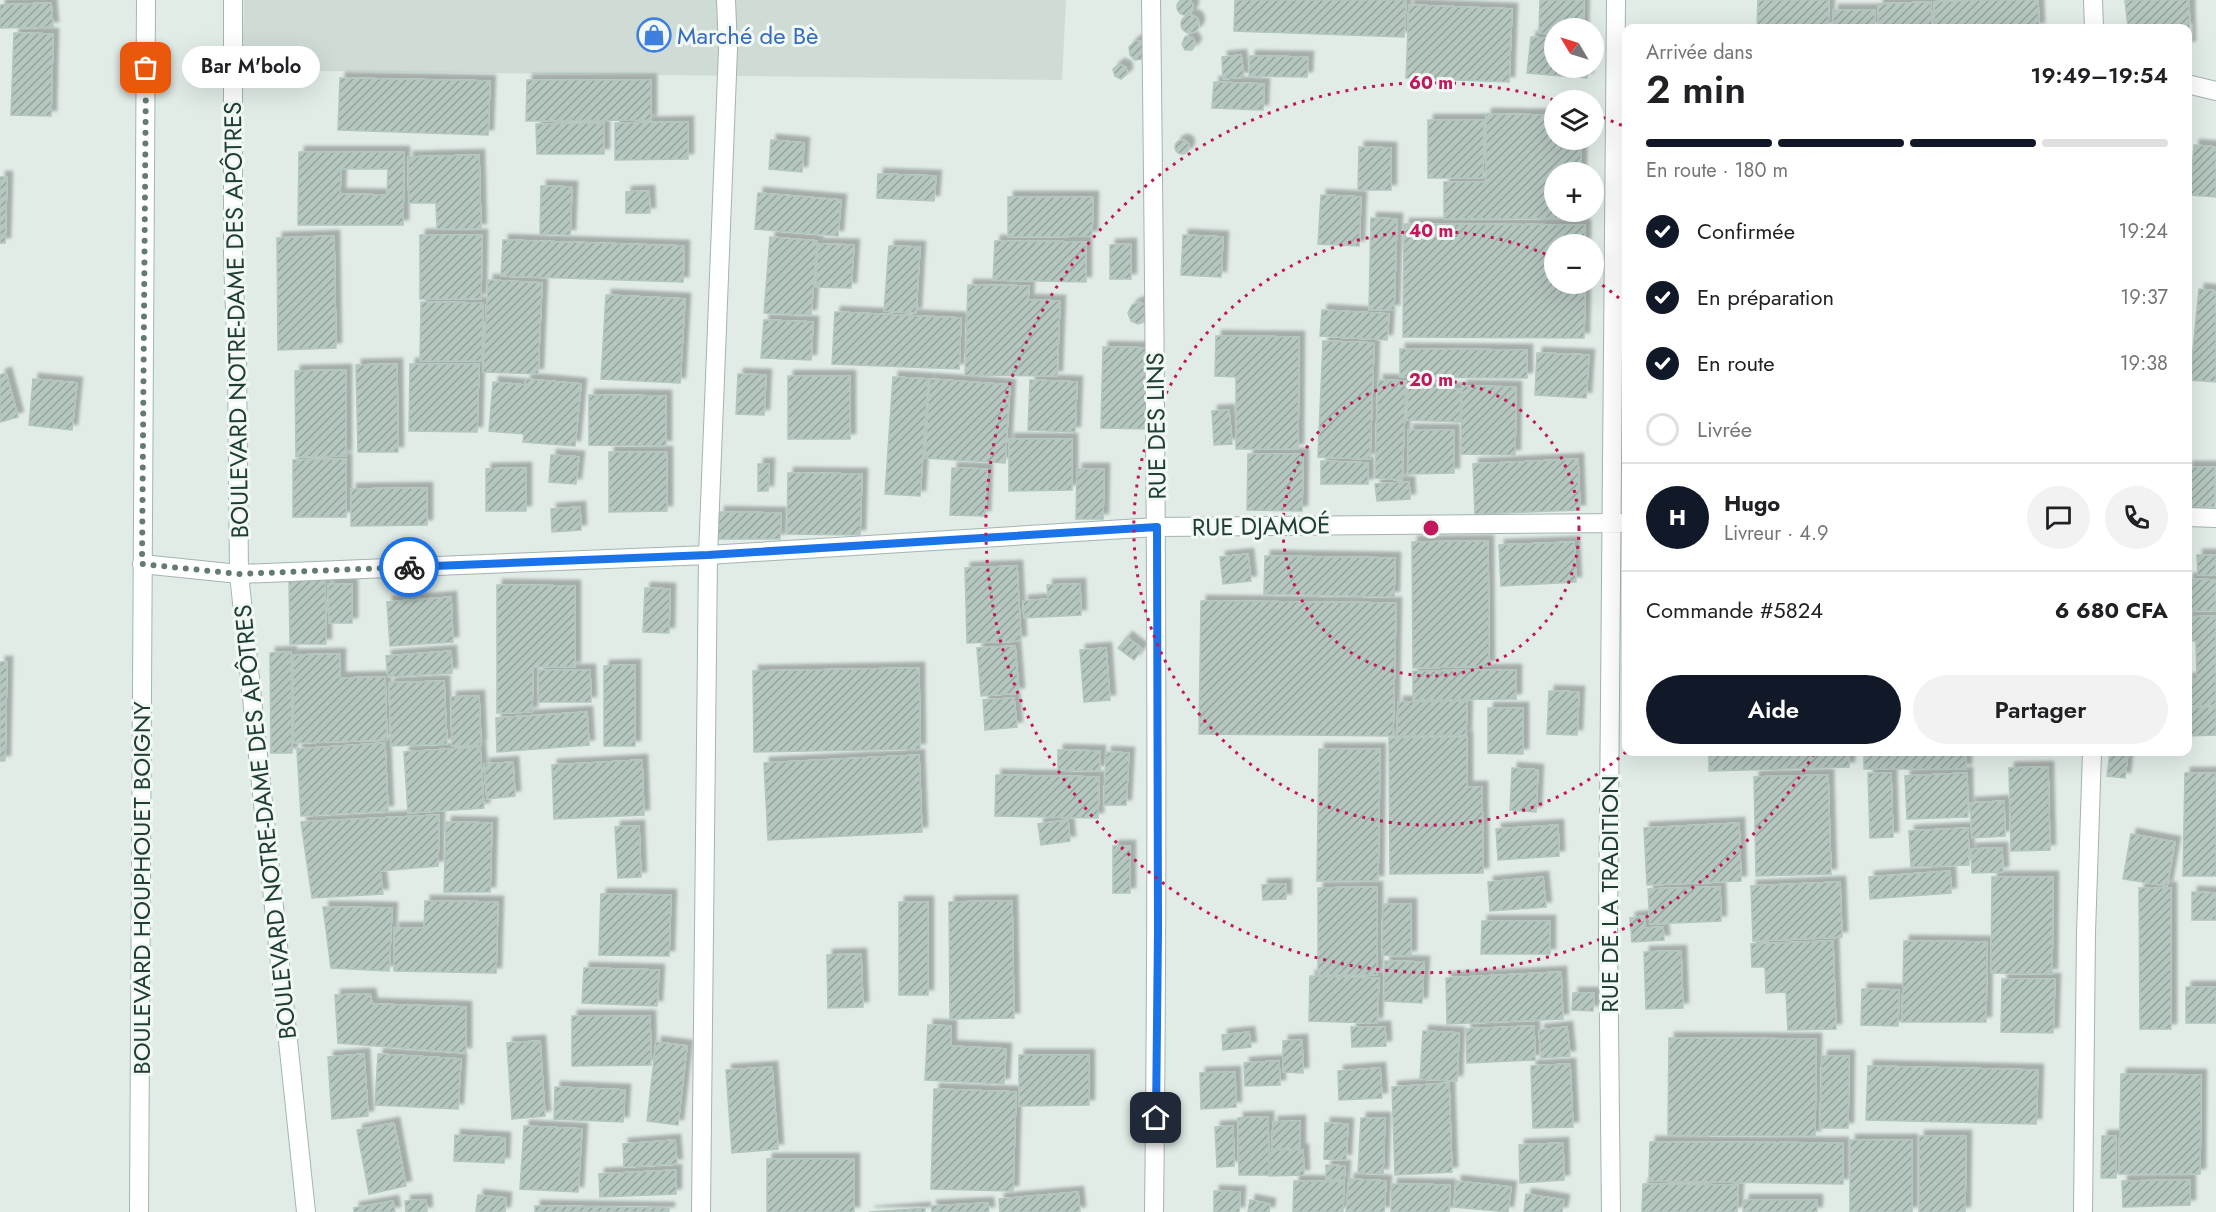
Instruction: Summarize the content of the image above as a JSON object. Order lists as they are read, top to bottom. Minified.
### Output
{"streets":{"street":["BOULEVARD NOTRE-DAME DES APÔTRES","RUE DES LINS","RUE DJAMOÉ","BOULEVARD HOUPHOUET BOIGNY","RUE DE LA TRADITION"]},"crossings":[["BOULEVARD NOTRE-DAME DES APÔTRES","RUE DJAMOÉ"],["RUE DES LINS","RUE DJAMOÉ"],["RUE DJAMOÉ","BOULEVARD HOUPHOUET BOIGNY"],["RUE DJAMOÉ","RUE DE LA TRADITION"]],"places":{"shop":["Marché de Bè"],"other":["Bar M'bolo"]},"north":"top left","page":{"map_buttons":["+","−"],"heading":["2 min","Arrivée dans","19:49–19:54"],"panel":["Hugo","Livreur · 4.9","Commande #5824","6 680 CFA"],"bubble":"Bar M'bolo","bar":"En route · 180 m","list":[["Confirmée","19:24"],["En préparation","19:37"],["En route","19:38"],"Livrée"],"round":"H","buttons":["Aide","Partager"]},"rings":["60 m","40 m","20 m"]}
